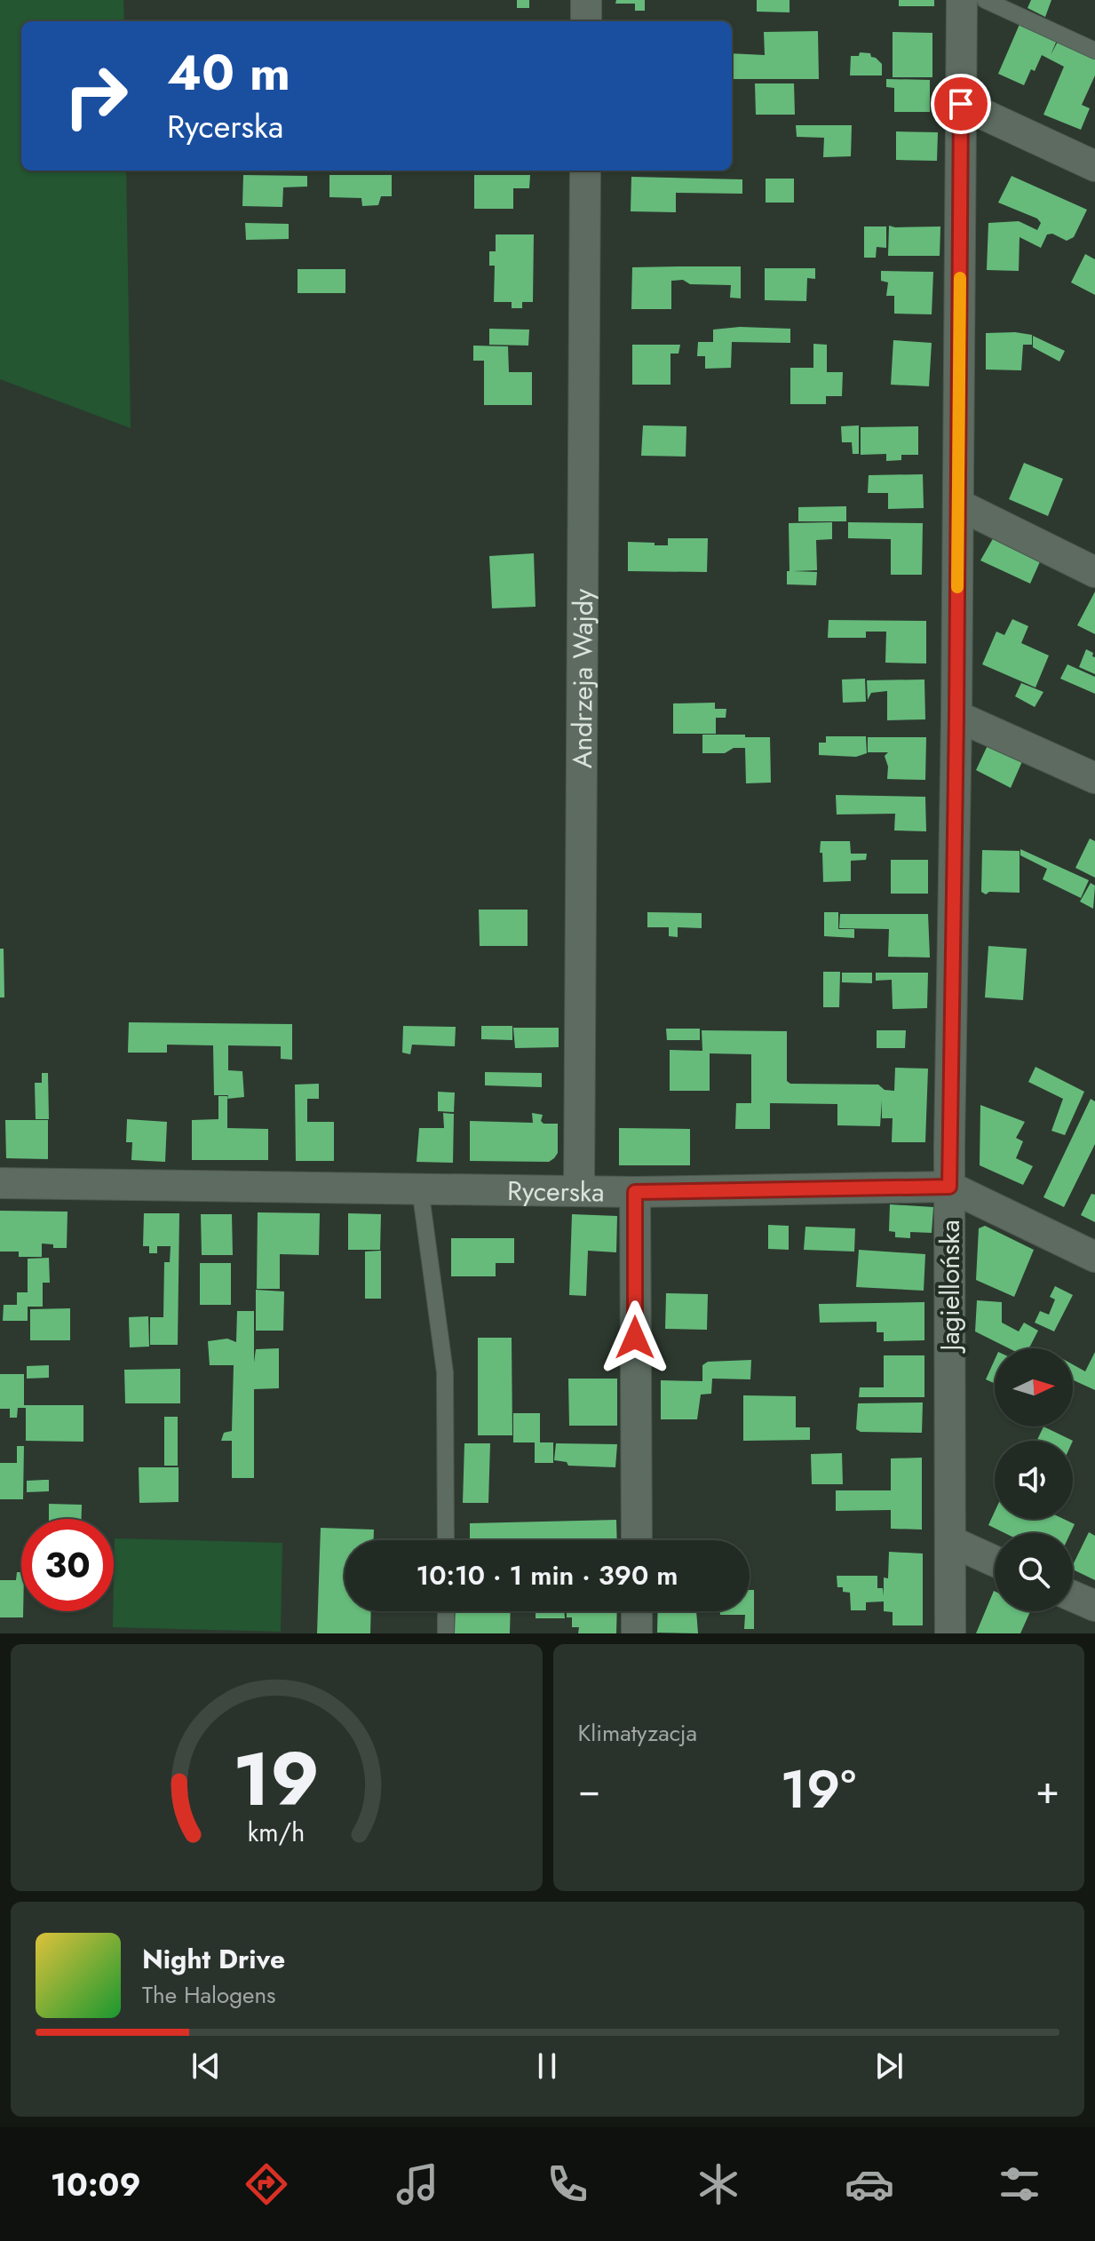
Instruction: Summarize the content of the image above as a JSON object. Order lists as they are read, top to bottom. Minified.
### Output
{"streets":{"street":["Andrzeja Wajdy","Rycerska","Jagiellońska"]},"crossings":[["Andrzeja Wajdy","Rycerska"],["Rycerska","Jagiellońska"]],"north":"right","page":{"turn":["40 m","Rycerska"],"limit":"30","trip":"10:10 · 1 min · 390 m","tile":"Klimatyzacja","heat":["−","19°","+"],"song":["Night Drive","The Halogens"],"tabs":"10:09","gauge":["19","km/h"]}}
